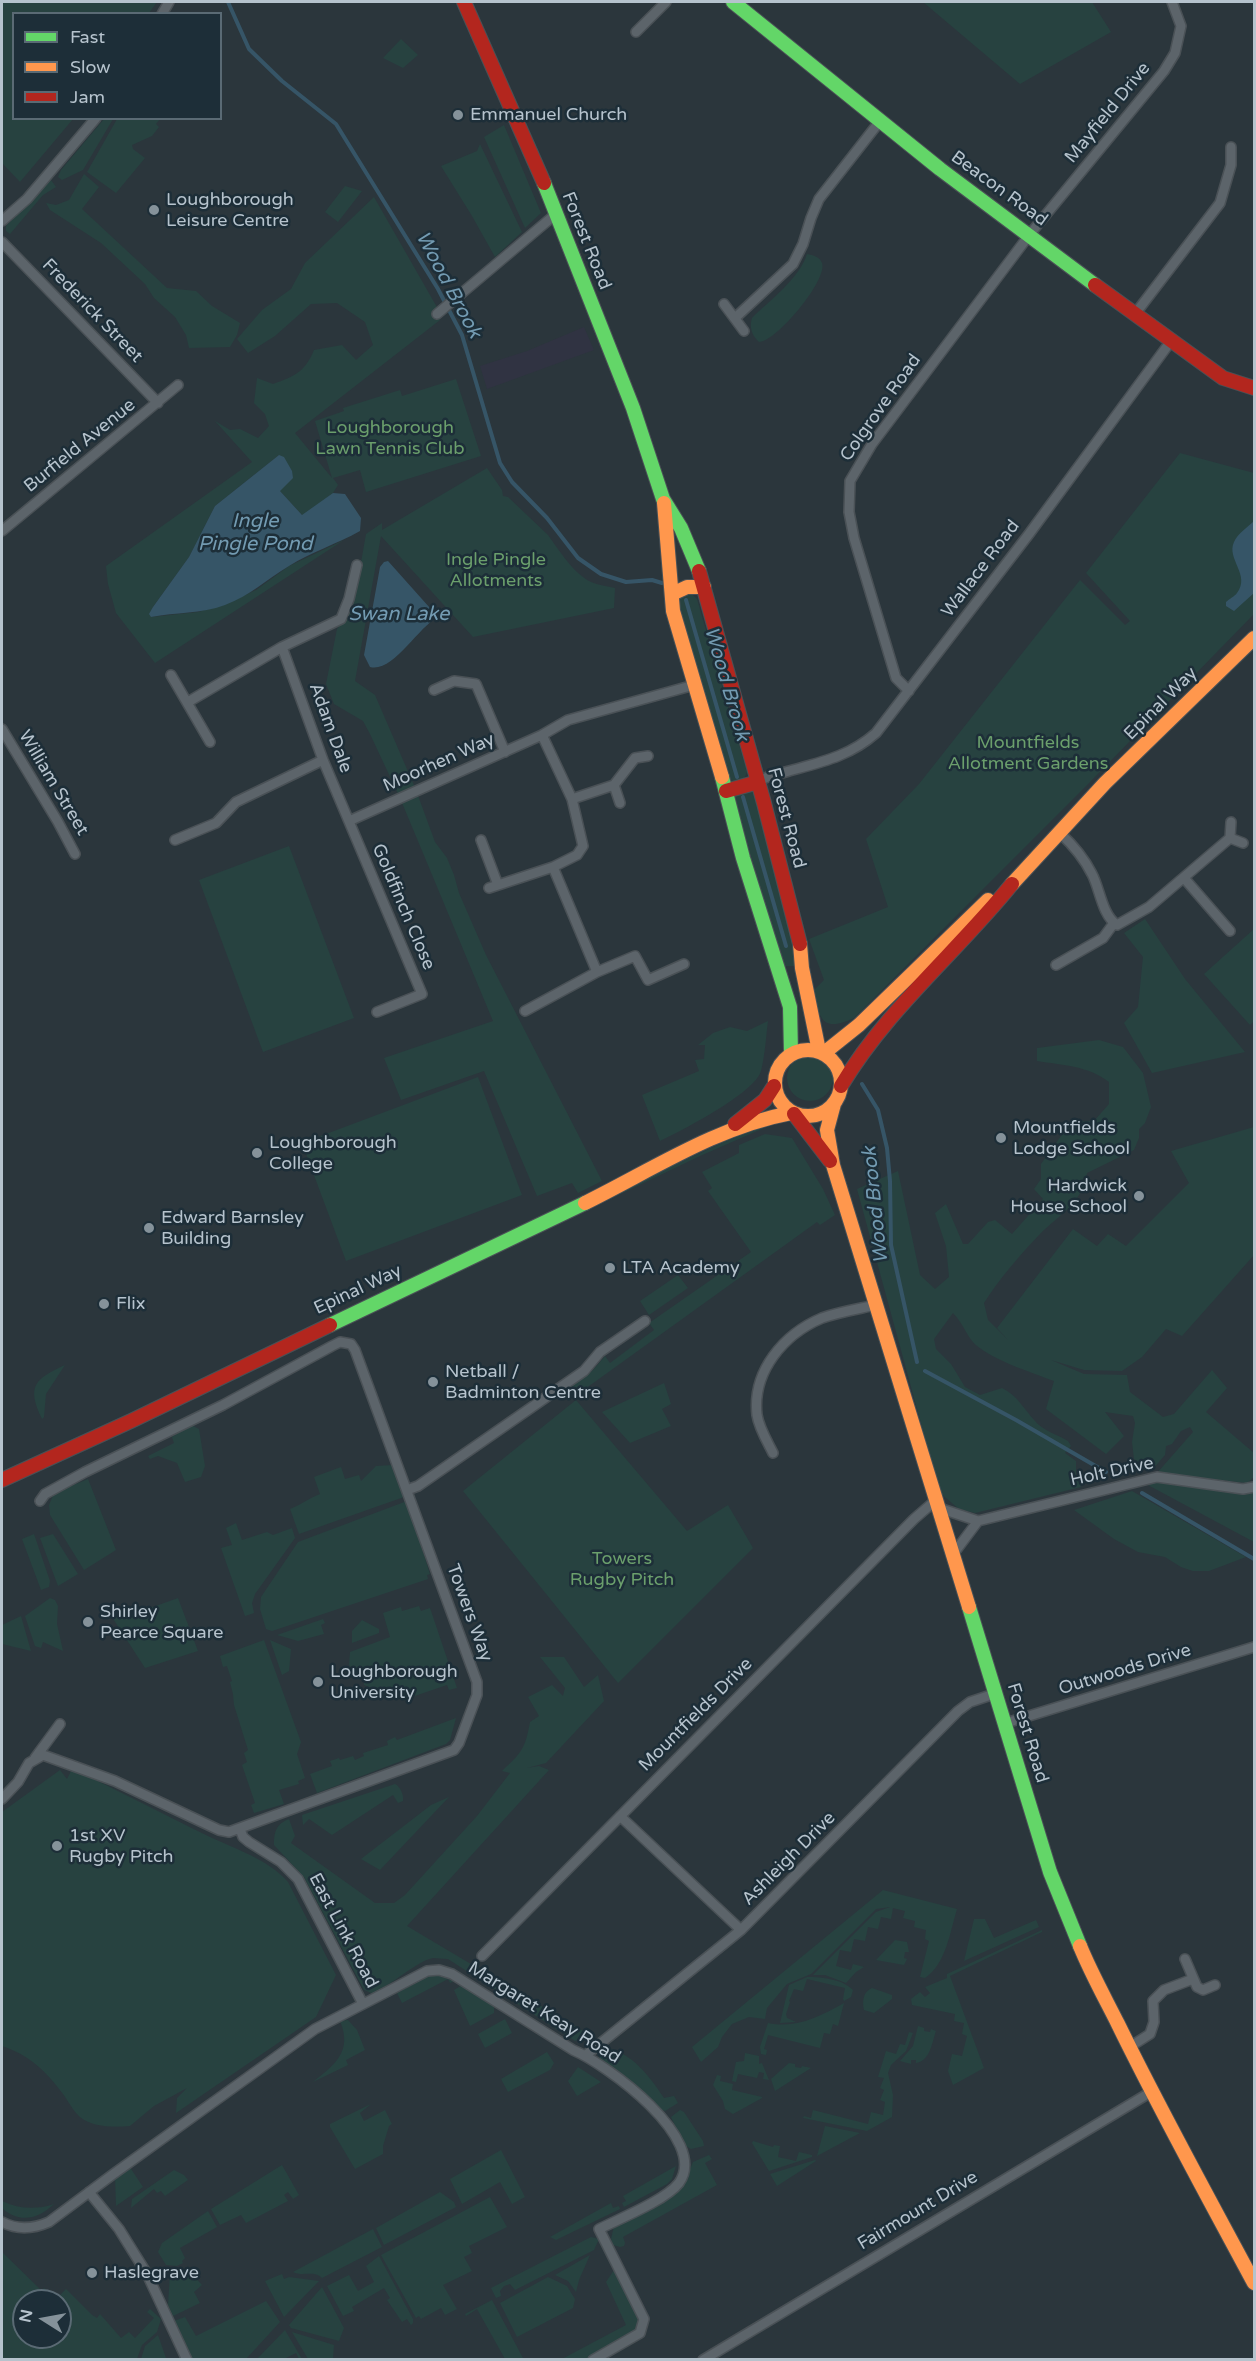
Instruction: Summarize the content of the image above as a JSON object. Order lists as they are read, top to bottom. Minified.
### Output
{"streets":{"main road":["Beacon Road","Forest Road","Epinal Way"],"street":["Mayfield Drive","Frederick Street","Colgrove Road","Burfield Avenue","Wallace Road","Adam Dale","Moorhen Way","William Street","Goldfinch Close","Holt Drive","Towers Way","Outwoods Drive","Mountfields Drive","Ashleigh Drive","East Link Road","Margaret Keay Road","Fairmount Drive"]},"crossings":[["Mayfield Drive","Beacon Road"],["Mayfield Drive","Colgrove Road"],["Beacon Road","Colgrove Road"],["Beacon Road","Wallace Road"],["Forest Road","Wallace Road"],["Forest Road","Epinal Way"],["Forest Road","Moorhen Way"],["Forest Road","Outwoods Drive"],["Forest Road","Mountfields Drive"],["Forest Road","Ashleigh Drive"],["Forest Road","Fairmount Drive"],["Frederick Street","Burfield Avenue"],["Colgrove Road","Wallace Road"],["Adam Dale","Moorhen Way"],["Adam Dale","Goldfinch Close"],["Moorhen Way","Goldfinch Close"],["Towers Way","East Link Road"],["Ashleigh Drive","Margaret Keay Road"],["East Link Road","Margaret Keay Road"]],"water":["Wood Brook","Ingle Pingle Pond","Swan Lake"],"parks":["Loughborough Lawn Tennis Club","Ingle Pingle Allotments","Mountfields Allotment Gardens","Towers Rugby Pitch"],"places":["Emmanuel Church","Loughborough Leisure Centre","Mountfields Lodge School","Loughborough College","Hardwick House School","Edward Barnsley Building","LTA Academy","Flix","Netball / Badminton Centre","Shirley Pearce Square","Loughborough University","1st XV Rugby Pitch","Haslegrave"],"legend":["Fast","Slow","Jam"],"north":"left"}
